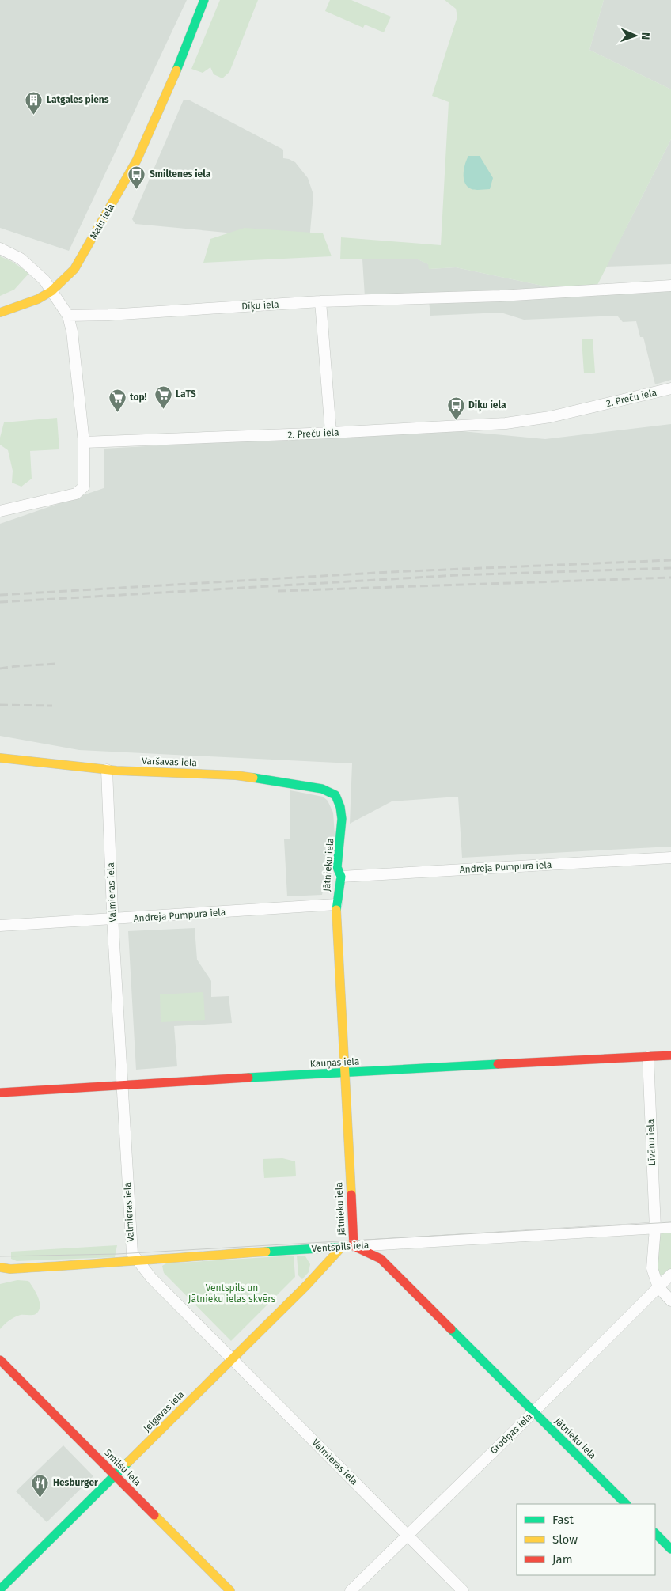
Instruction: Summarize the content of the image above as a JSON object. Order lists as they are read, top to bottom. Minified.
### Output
{"streets":{"street":["Malu iela","Dīķu iela","2. Preču iela","Varšavas iela","Jātnieku iela","Andreja Pumpura iela","Valmieras iela","Kauņas iela","Līvānu iela","Ventspils iela","Jelgavas iela","Grodņas iela","Smilšu iela"]},"crossings":[["Varšavas iela","Jātnieku iela"],["Varšavas iela","Valmieras iela"],["Jātnieku iela","Andreja Pumpura iela"],["Jātnieku iela","Kauņas iela"],["Jātnieku iela","Ventspils iela"],["Jātnieku iela","Grodņas iela"],["Andreja Pumpura iela","Valmieras iela"],["Valmieras iela","Kauņas iela"],["Valmieras iela","Ventspils iela"],["Valmieras iela","Jelgavas iela"],["Valmieras iela","Grodņas iela"],["Kauņas iela","Līvānu iela"],["Līvānu iela","Ventspils iela"],["Līvānu iela","Grodņas iela"],["Ventspils iela","Jelgavas iela"],["Jelgavas iela","Smilšu iela"]],"parks":["Ventspils un Jātnieku ielas skvērs"],"places":{"building":["Latgales piens"],"bus stop":["Smiltenes iela","Diķu iela"],"supermarket":["LaTS","top!"],"restaurant":["Hesburger"]},"legend":["Fast","Slow","Jam"],"north":"right"}
